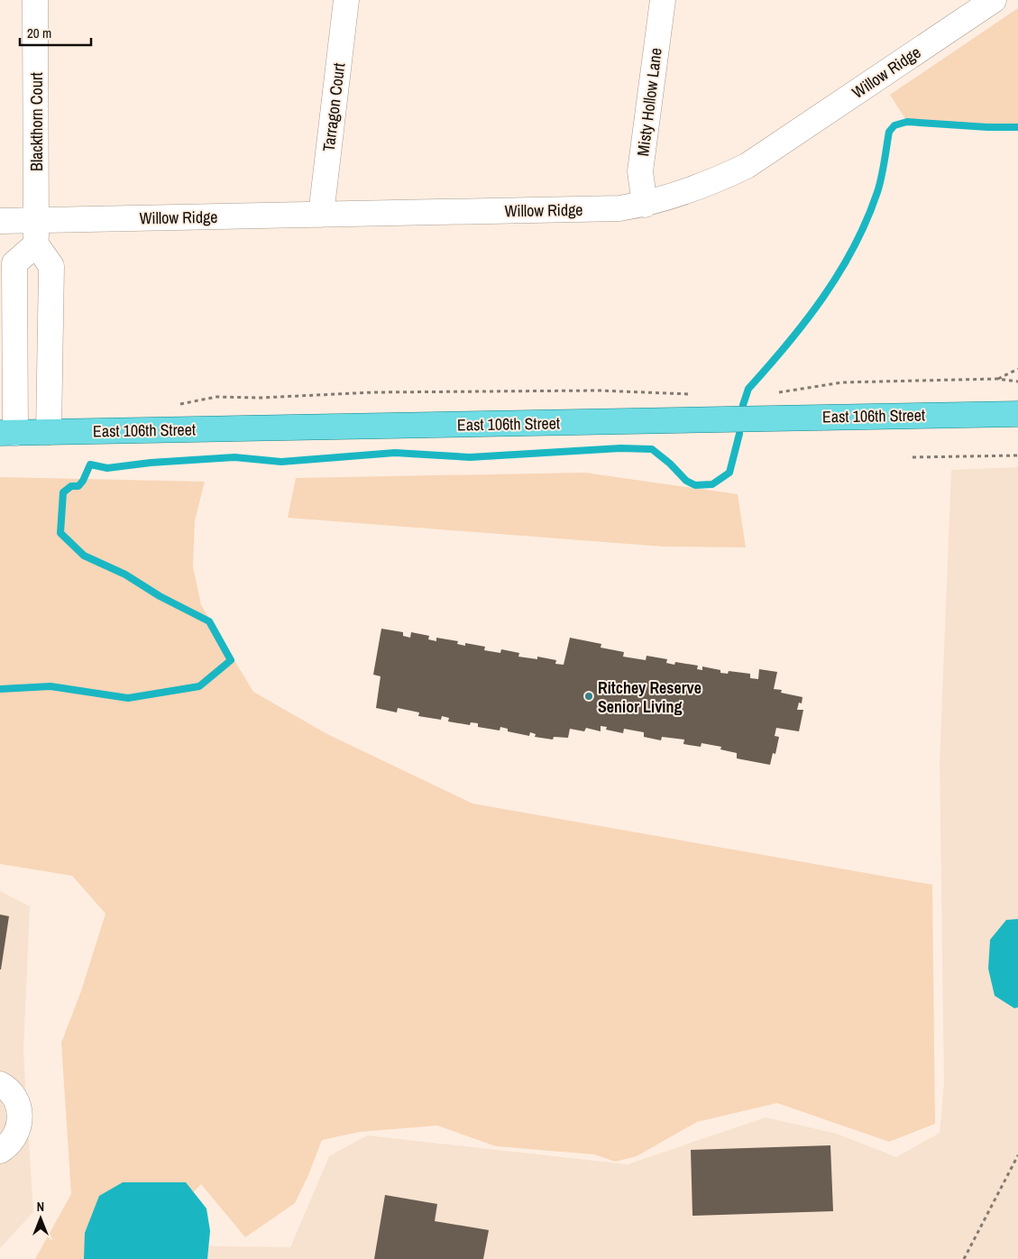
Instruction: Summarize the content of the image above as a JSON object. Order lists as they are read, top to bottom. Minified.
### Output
{"streets":{"main road":["East 106th Street"],"street":["Willow Ridge","Misty Hollow Lane","Tarragon Court","Blackthorn Court"]},"crossings":[["Willow Ridge","Misty Hollow Lane"],["Willow Ridge","Tarragon Court"],["Willow Ridge","Blackthorn Court"]],"places":["Ritchey Reserve Senior Living"],"scale_bar":"20 m","north":"top"}
